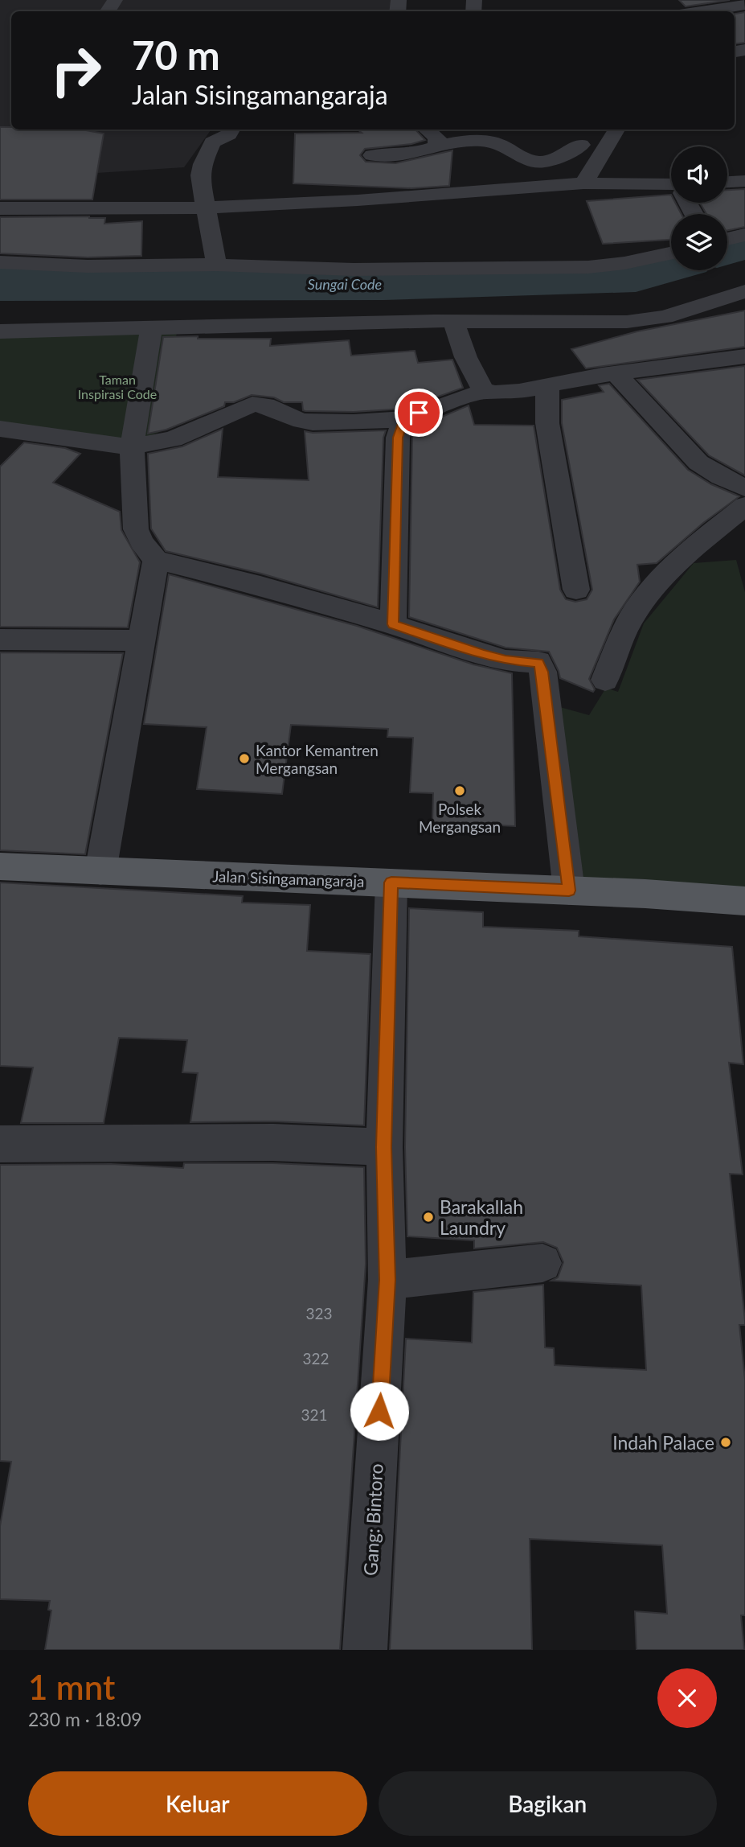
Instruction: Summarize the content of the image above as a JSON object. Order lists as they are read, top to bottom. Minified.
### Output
{"streets":{"main road":["Jalan Sisingamangaraja"],"street":["Gang: Bintoro"]},"crossings":[["Jalan Sisingamangaraja","Gang: Bintoro"]],"water":["Sungai Code"],"parks":["Taman Inspirasi Code"],"places":["Kantor Kemantren Mergangsan","Polsek Mergangsan","Barakallah Laundry","Indah Palace"],"house_numbers":["323","322","321"],"page":{"turn":["70 m","Jalan Sisingamangaraja"],"heading":["1 mnt","230 m · 18:09"],"buttons":["Keluar","Bagikan"]}}
